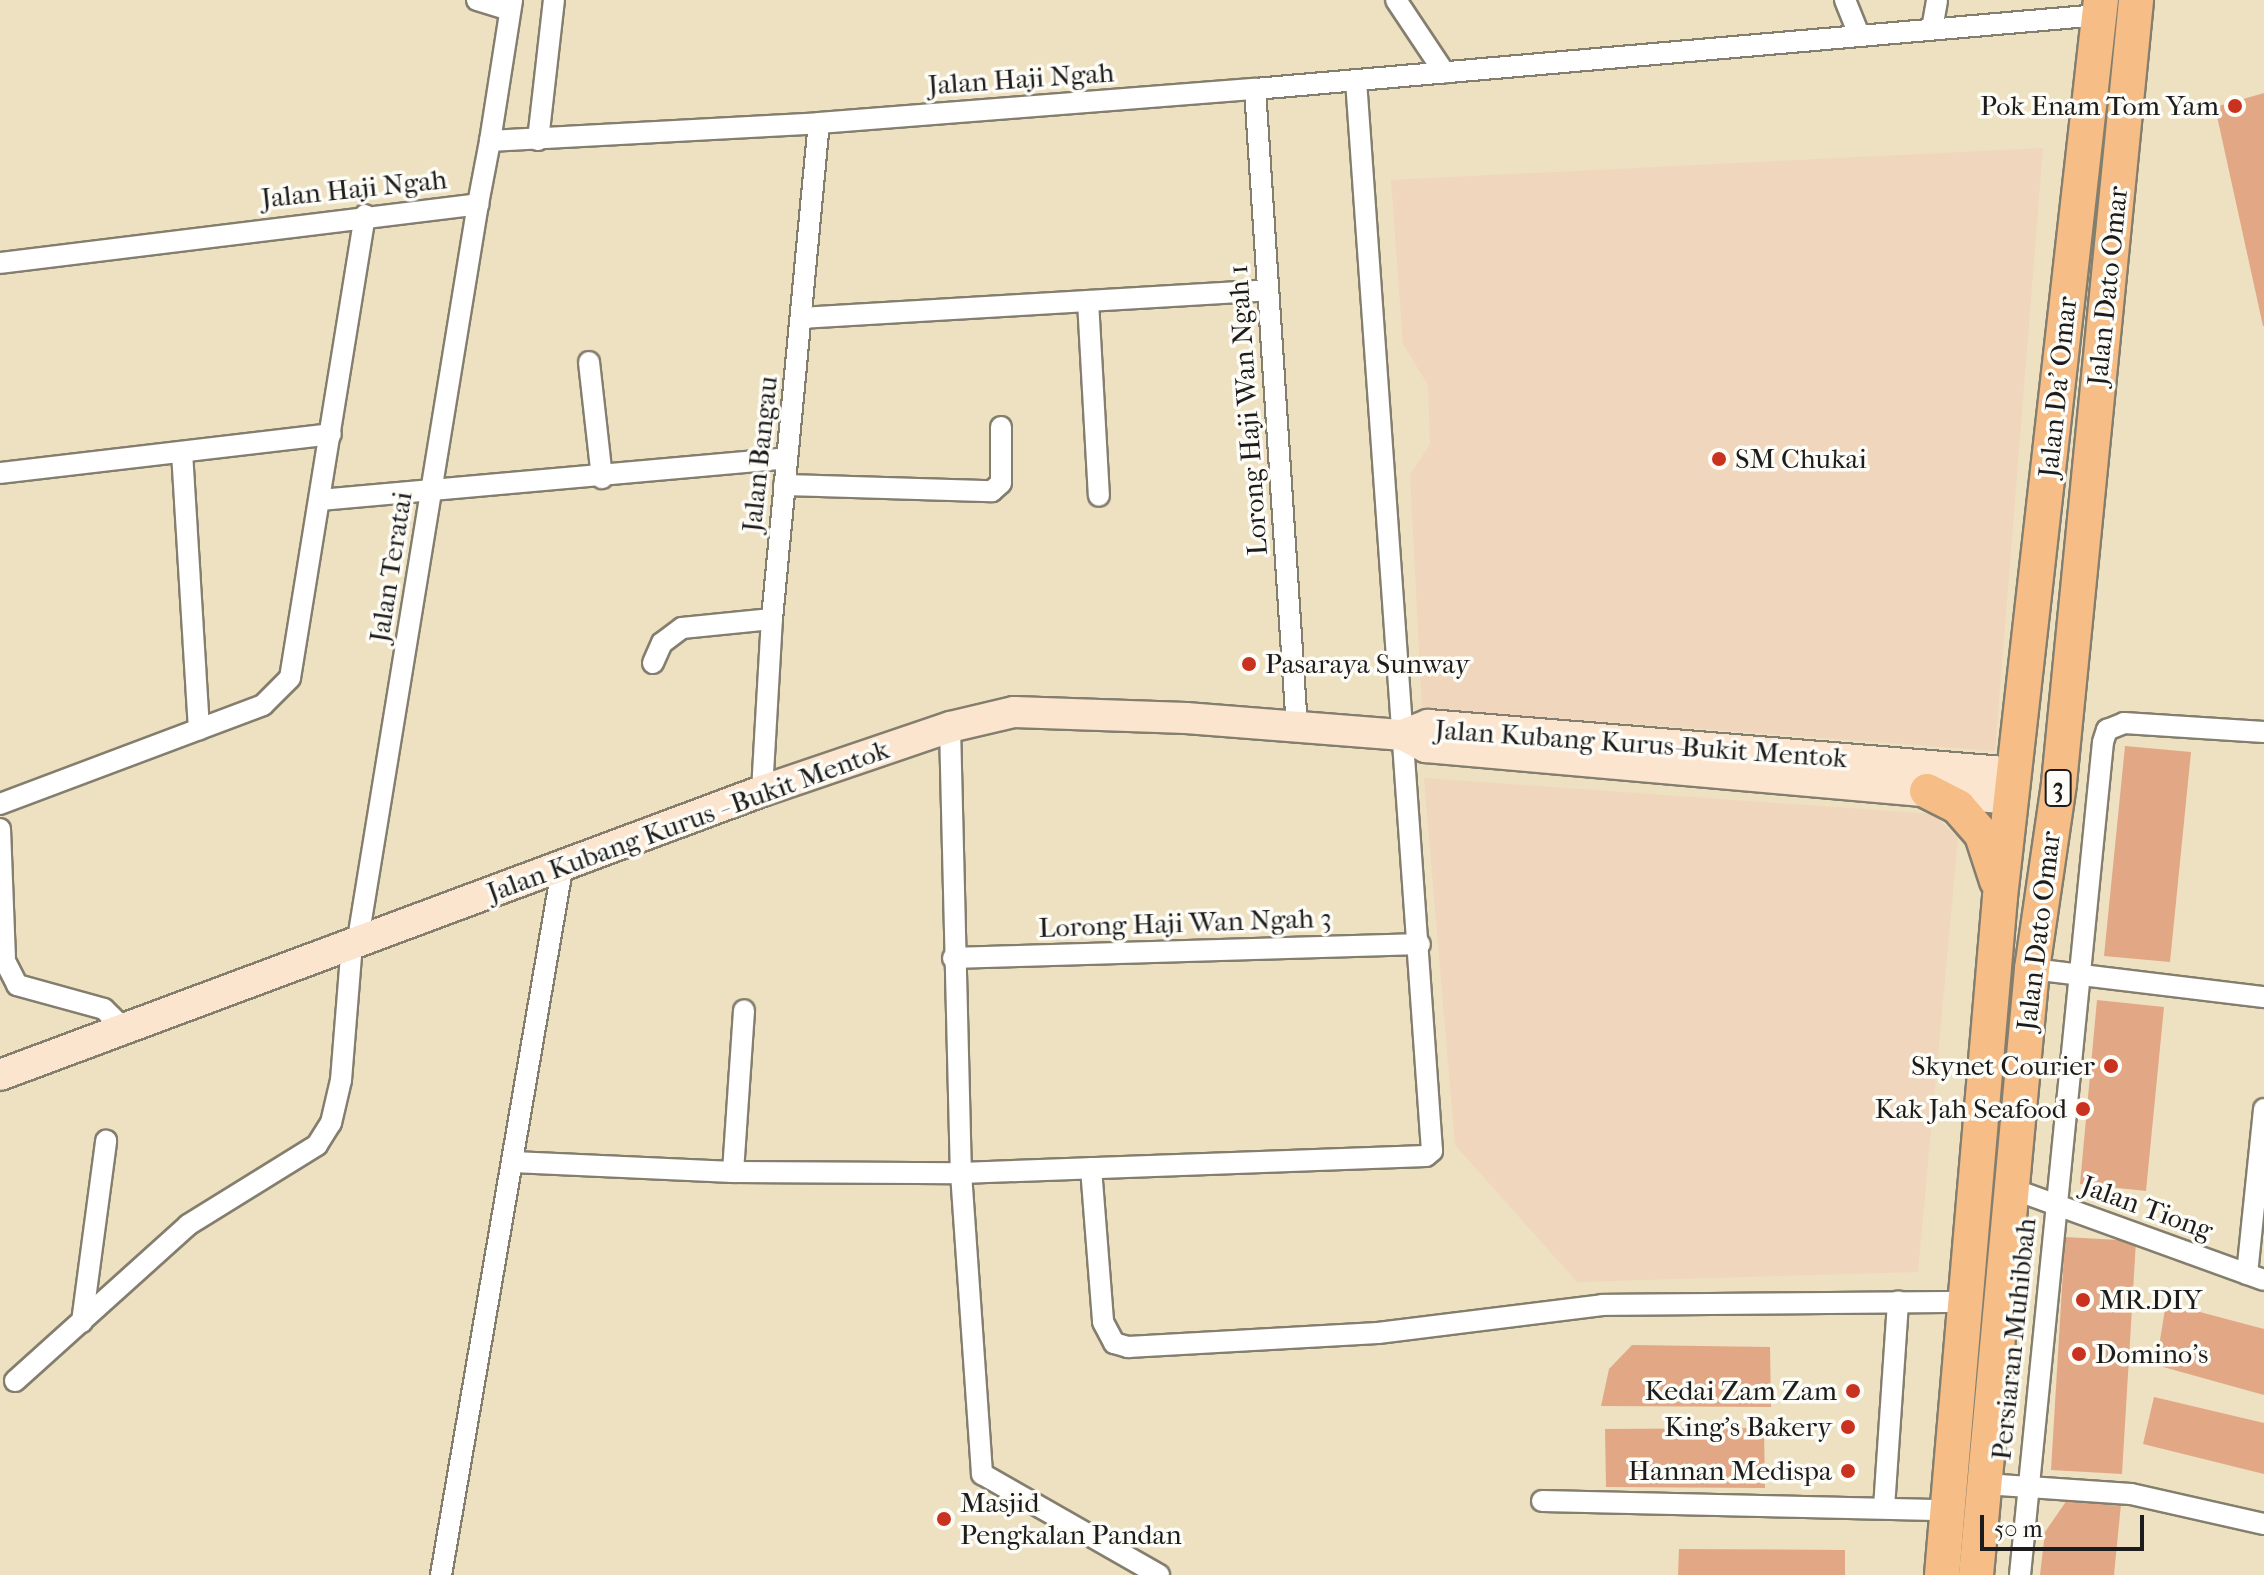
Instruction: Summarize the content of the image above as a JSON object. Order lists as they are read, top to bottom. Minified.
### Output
{"streets":{"highway":["Jalan Dato Omar","Jalan Da' Omar","3"],"main road":["Jalan Kubang Kurus-Bukit Mentok","Jalan Kubang Kurus - Bukit Mentok"],"street":["Jalan Haji Ngah","Lorong Haji Wan Ngah 1","Jalan Bangau","Jalan Teratai","Lorong Haji Wan Ngah 3","Jalan Tiong","Persiaran Muhibbah"]},"crossings":[["Jalan Haji Ngah","Jalan Da' Omar"],["Jalan Haji Ngah","Lorong Haji Wan Ngah 1"],["Jalan Haji Ngah","Jalan Bangau"],["Jalan Haji Ngah","Jalan Teratai"],["Jalan Dato Omar","Jalan Da' Omar"],["Jalan Dato Omar","Jalan Kubang Kurus-Bukit Mentok"],["Jalan Dato Omar","Jalan Tiong"],["Jalan Da' Omar","Jalan Kubang Kurus-Bukit Mentok"],["Lorong Haji Wan Ngah 1","Jalan Kubang Kurus - Bukit Mentok"],["Jalan Bangau","Jalan Kubang Kurus - Bukit Mentok"],["Jalan Teratai","Jalan Kubang Kurus - Bukit Mentok"],["Jalan Kubang Kurus-Bukit Mentok","Jalan Kubang Kurus - Bukit Mentok"],["Jalan Tiong","Persiaran Muhibbah"]],"places":["Pok Enam Tom Yam","SM Chukai","Pasaraya Sunway","Skynet Courier","Kak Jah Seafood","MR.DIY","Domino's","Kedai Zam Zam","King's Bakery","Hannan Medispa","Masjid Pengkalan Pandan"],"scale_bar":"50 m"}
